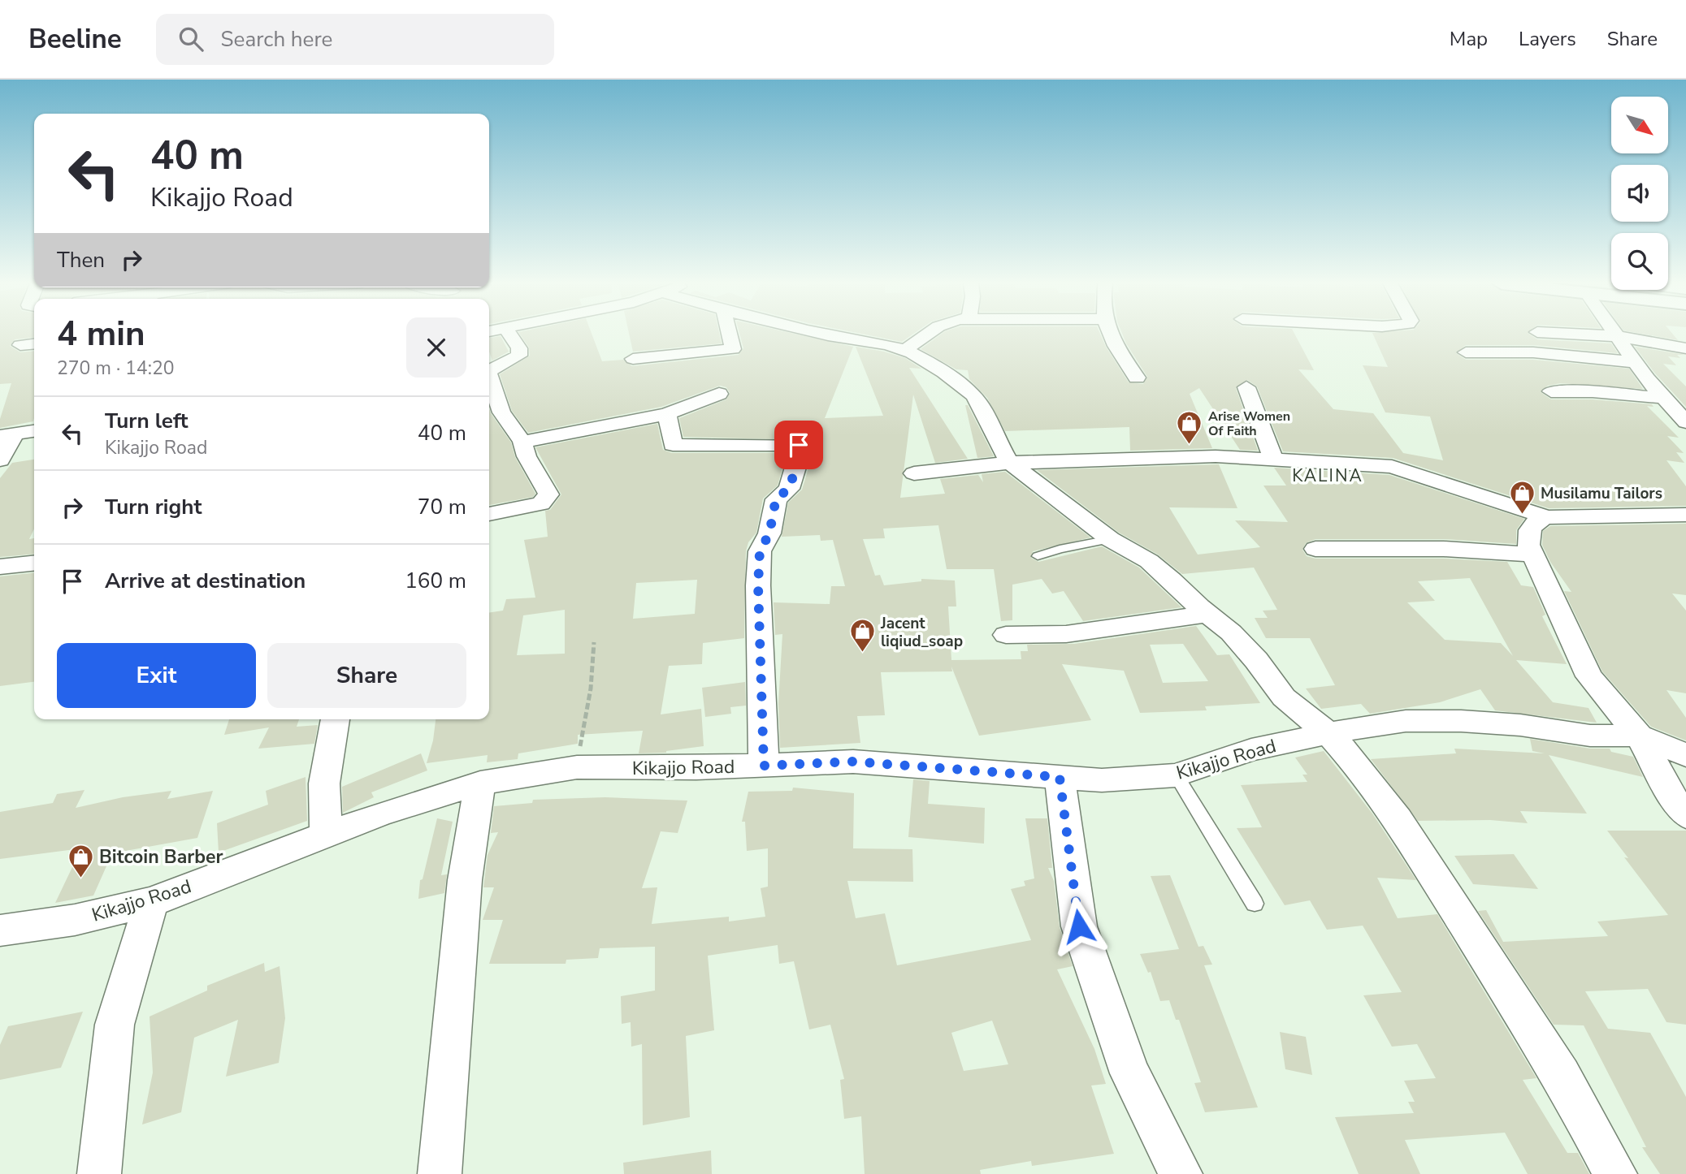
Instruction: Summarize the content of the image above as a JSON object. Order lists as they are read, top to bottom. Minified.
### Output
{"streets":{"street":["Kikajjo Road"]},"districts":["KALINA"],"places":{"shop":["Arise Women Of Faith","Musilamu Tailors","Jacent liqiud_soap","Bitcoin Barber"]},"north":"bottom right","page":{"header":"Beeline","search":"Search here","nav":["Map","Layers","Share"],"turn":["40 m","Kikajjo Road"],"then":"Then","heading":["4 min","270 m · 14:20"],"list":[{"name":"Turn left","note":"Kikajjo Road","value":"40 m"},{"name":"Turn right","value":"70 m"},{"name":"Arrive at destination","value":"160 m"}],"buttons":["Exit","Share"]}}
